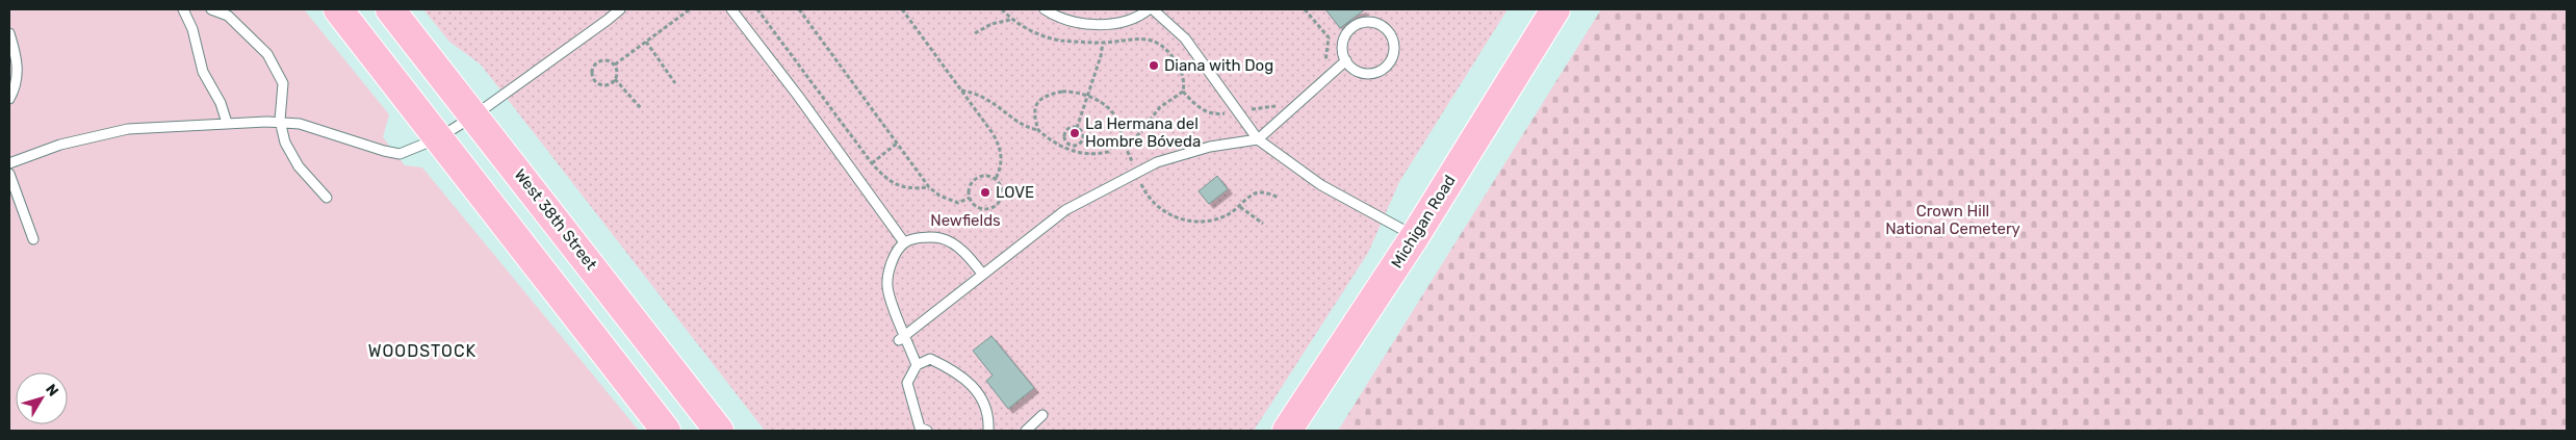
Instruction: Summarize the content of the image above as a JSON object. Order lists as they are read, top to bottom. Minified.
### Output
{"streets":{"main road":["West 38th Street","Michigan Road"]},"districts":["WOODSTOCK"],"parks":["Crown Hill National Cemetery","Newfields"],"places":["Diana with Dog","La Hermana del Hombre Bóveda","LOVE"],"north":"top right"}
